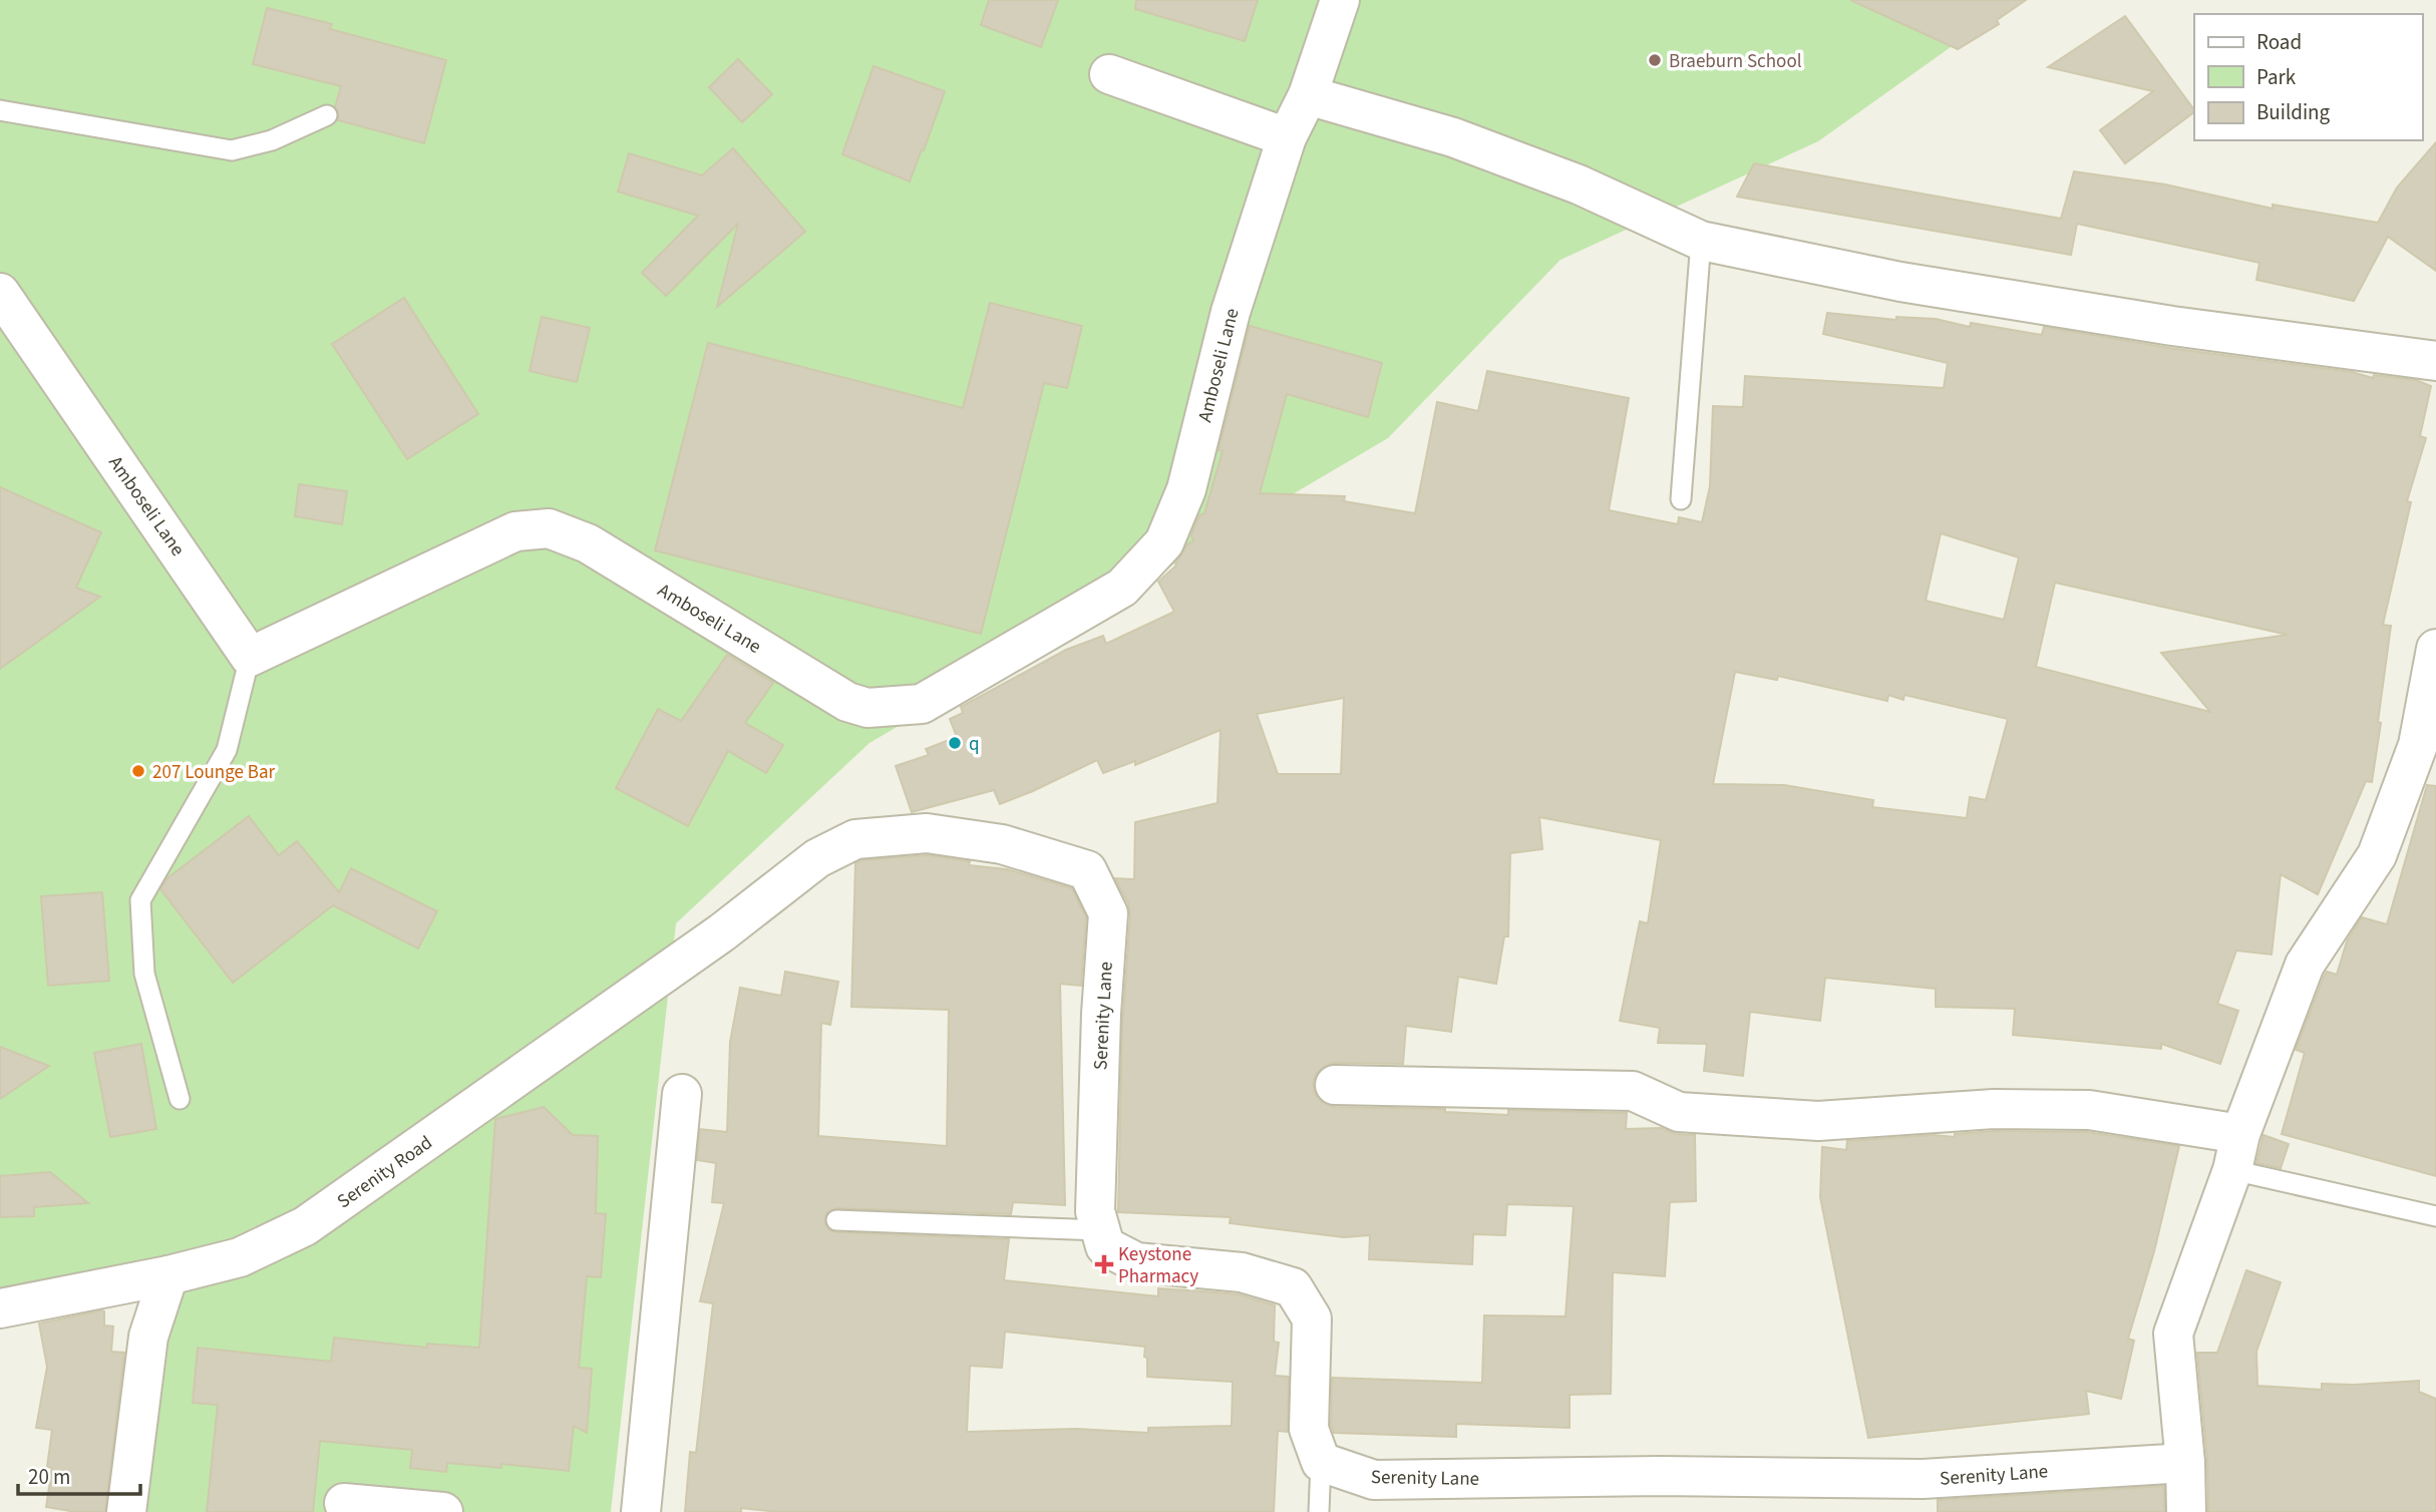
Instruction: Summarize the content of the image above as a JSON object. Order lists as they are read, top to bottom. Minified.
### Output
{"streets":{"street":["Amboseli Lane","Serenity Lane","Serenity Road"]},"crossings":[["Serenity Lane","Serenity Road"]],"places":{"other":["Braeburn School","q","207 Lounge Bar"],"health":["Keystone Pharmacy"]},"legend":["Road","Park","Building"],"scale_bar":"20 m"}
